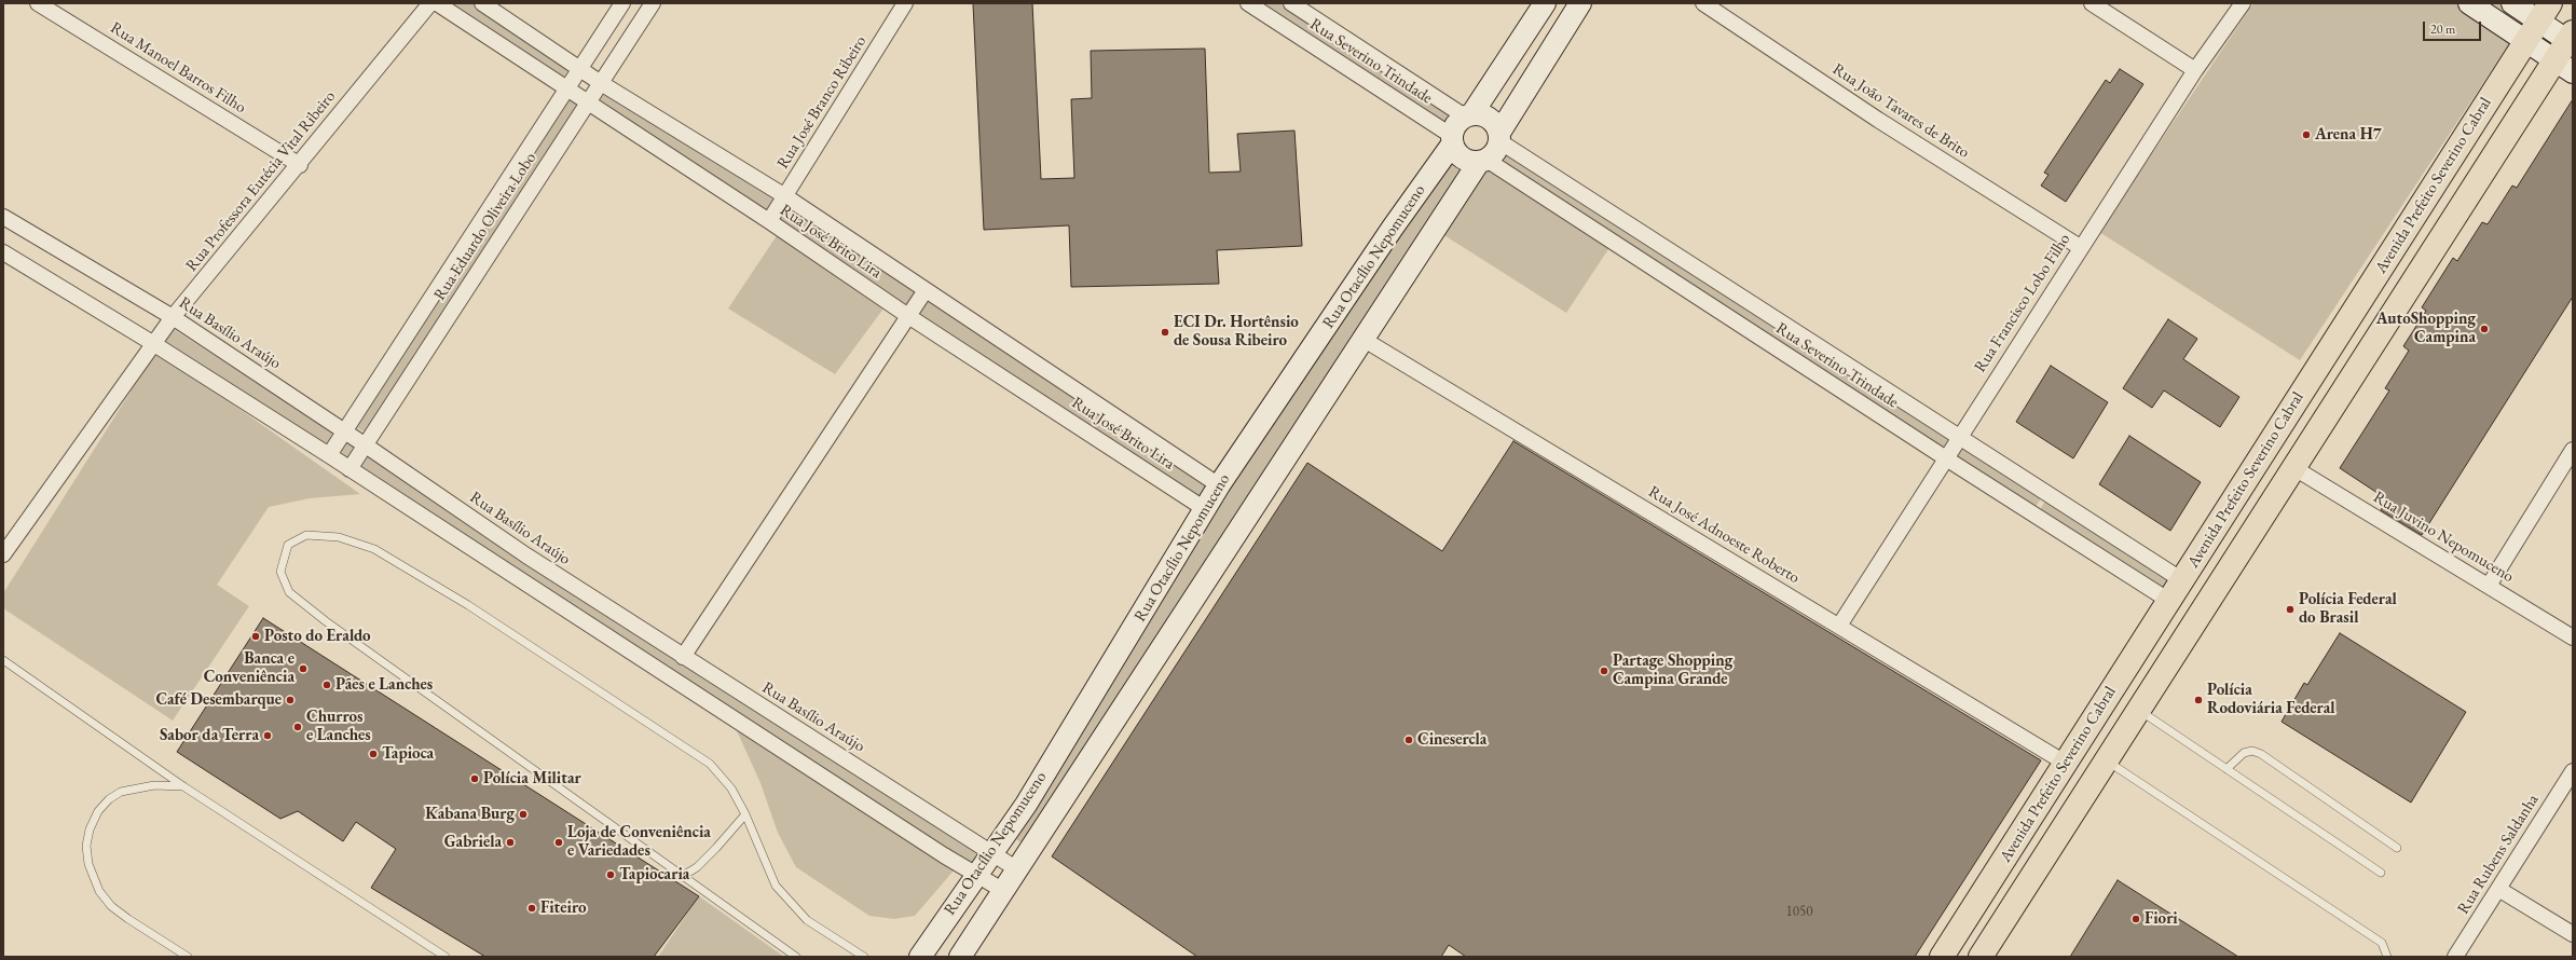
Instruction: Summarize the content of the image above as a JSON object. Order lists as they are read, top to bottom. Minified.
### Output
{"streets":{"main road":["Avenida Prefeito Severino Cabral"],"street":["Rua Severino Trindade","Rua Manoel Barros Filho","Rua José Branco Ribeiro","Rua João Tavares de Brito","Rua Professora Eutécia Vital Ribeiro","Rua Eduardo Oliveira Lobo","Rua José Brito Lira","Rua Otacílio Nepomuceno","Rua Francisco Lobo Filho","Rua Basílio Araújo","Rua José Adnoeste Roberto","Rua Juvino Nepomuceno","Rua Rubens Saldanha"]},"crossings":[["Rua Severino Trindade","Avenida Prefeito Severino Cabral"],["Rua Severino Trindade","Rua Otacílio Nepomuceno"],["Rua Severino Trindade","Rua Francisco Lobo Filho"],["Rua Manoel Barros Filho","Rua Professora Eutécia Vital Ribeiro"],["Rua José Branco Ribeiro","Rua José Brito Lira"],["Rua João Tavares de Brito","Rua Francisco Lobo Filho"],["Rua Professora Eutécia Vital Ribeiro","Rua Basílio Araújo"],["Avenida Prefeito Severino Cabral","Rua José Adnoeste Roberto"],["Avenida Prefeito Severino Cabral","Rua Juvino Nepomuceno"],["Rua Eduardo Oliveira Lobo","Rua José Brito Lira"],["Rua Eduardo Oliveira Lobo","Rua Basílio Araújo"],["Rua José Brito Lira","Rua Otacílio Nepomuceno"],["Rua Otacílio Nepomuceno","Rua Basílio Araújo"],["Rua Otacílio Nepomuceno","Rua José Adnoeste Roberto"],["Rua Francisco Lobo Filho","Rua José Adnoeste Roberto"]],"places":["Arena H7","AutoShopping Campina","ECI Dr. Hortênsio de Sousa Ribeiro","Polícia Federal do Brasil","Posto do Eraldo","Banca e Conveniência","Partage Shopping Campina Grande","Pães e Lanches","Café Desembarque","Polícia Rodoviária Federal","Churros e Lanches","Sabor da Terra","Cinesercla","Tapioca","Polícia Militar","Kabana Burg","Gabriela","Loja de Conveniência e Variedades","Tapiocaria","Fiteiro","Fiori"],"house_numbers":["1050"],"scale_bar":"20 m"}
